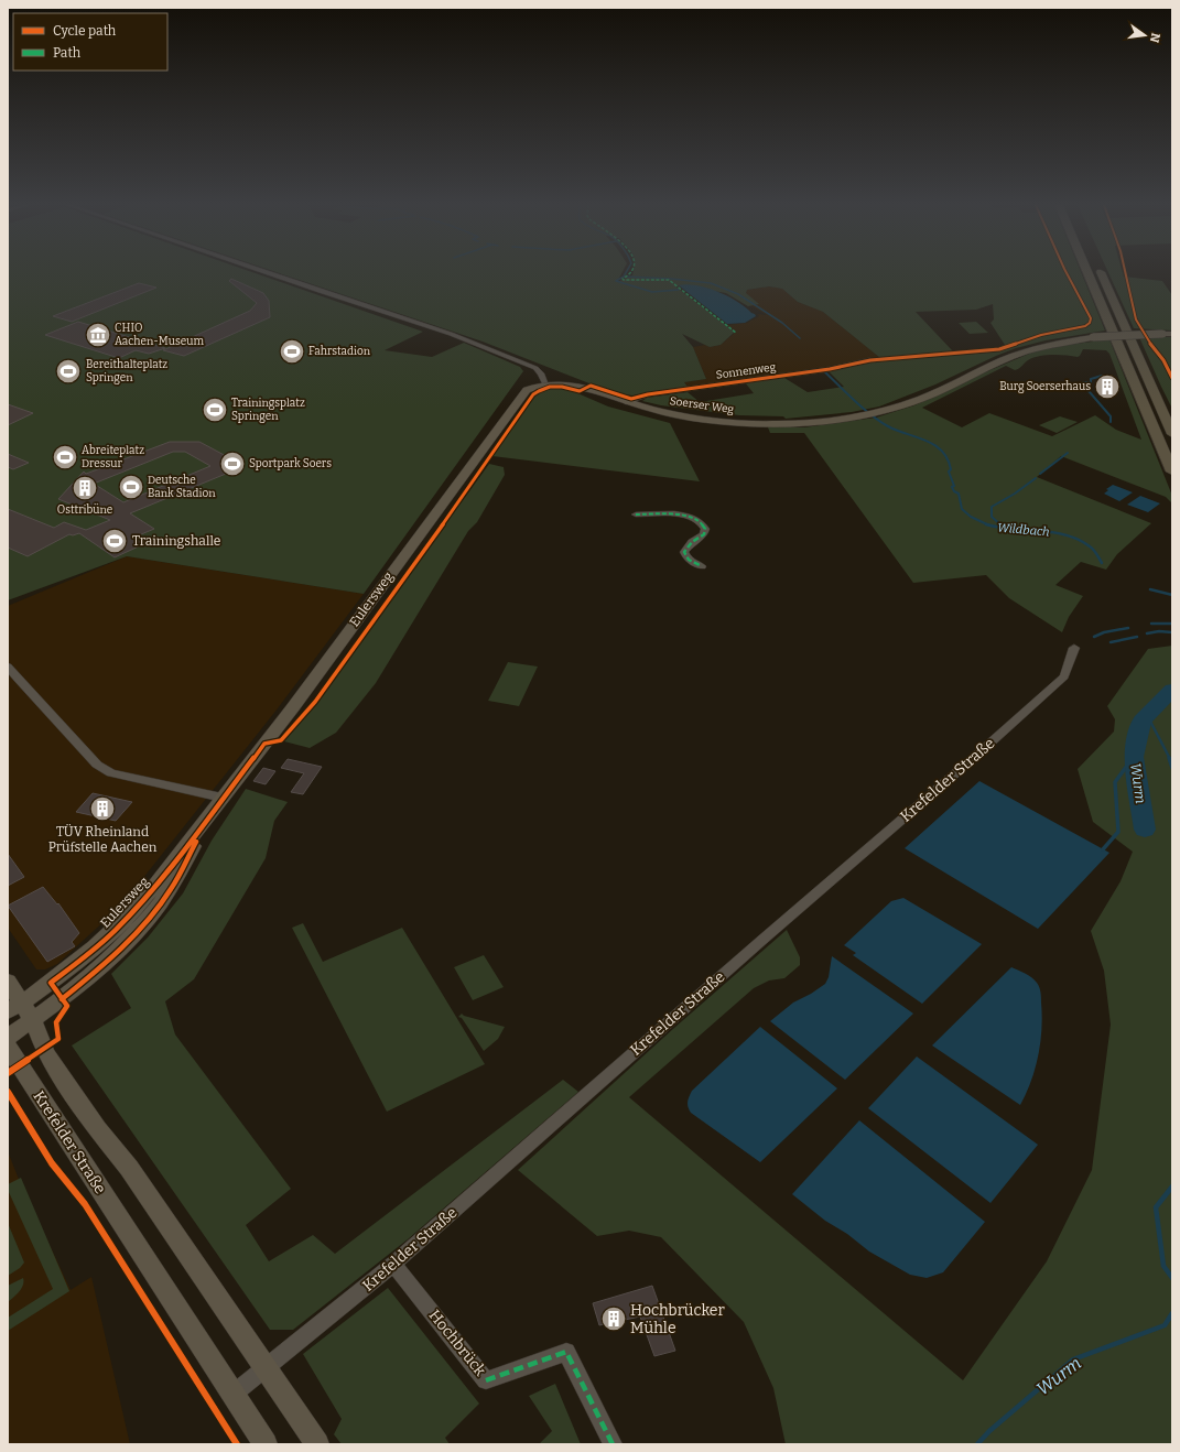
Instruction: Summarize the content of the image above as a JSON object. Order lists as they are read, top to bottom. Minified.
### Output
{"streets":{"main road":["Soerser Weg","Eulersweg","Krefelder Straße"],"street":["Sonnenweg","Hochbrück"]},"crossings":[["Sonnenweg","Soerser Weg"],["Soerser Weg","Eulersweg"],["Krefelder Straße","Hochbrück"]],"water":["Wildbach","Wurm"],"places":{"museum":["CHIO Aachen-Museum"],"sports":["Fahrstadion","Bereithalteplatz Springen","Trainingsplatz Springen","Abreiteplatz Dressur","Sportpark Soers","Deutsche Bank Stadion","Trainingshalle"],"building":["Burg Soerserhaus","Osttribüne","TÜV Rheinland Prüfstelle Aachen","Hochbrücker Mühle"]},"legend":["Cycle path","Path"],"north":"right"}
